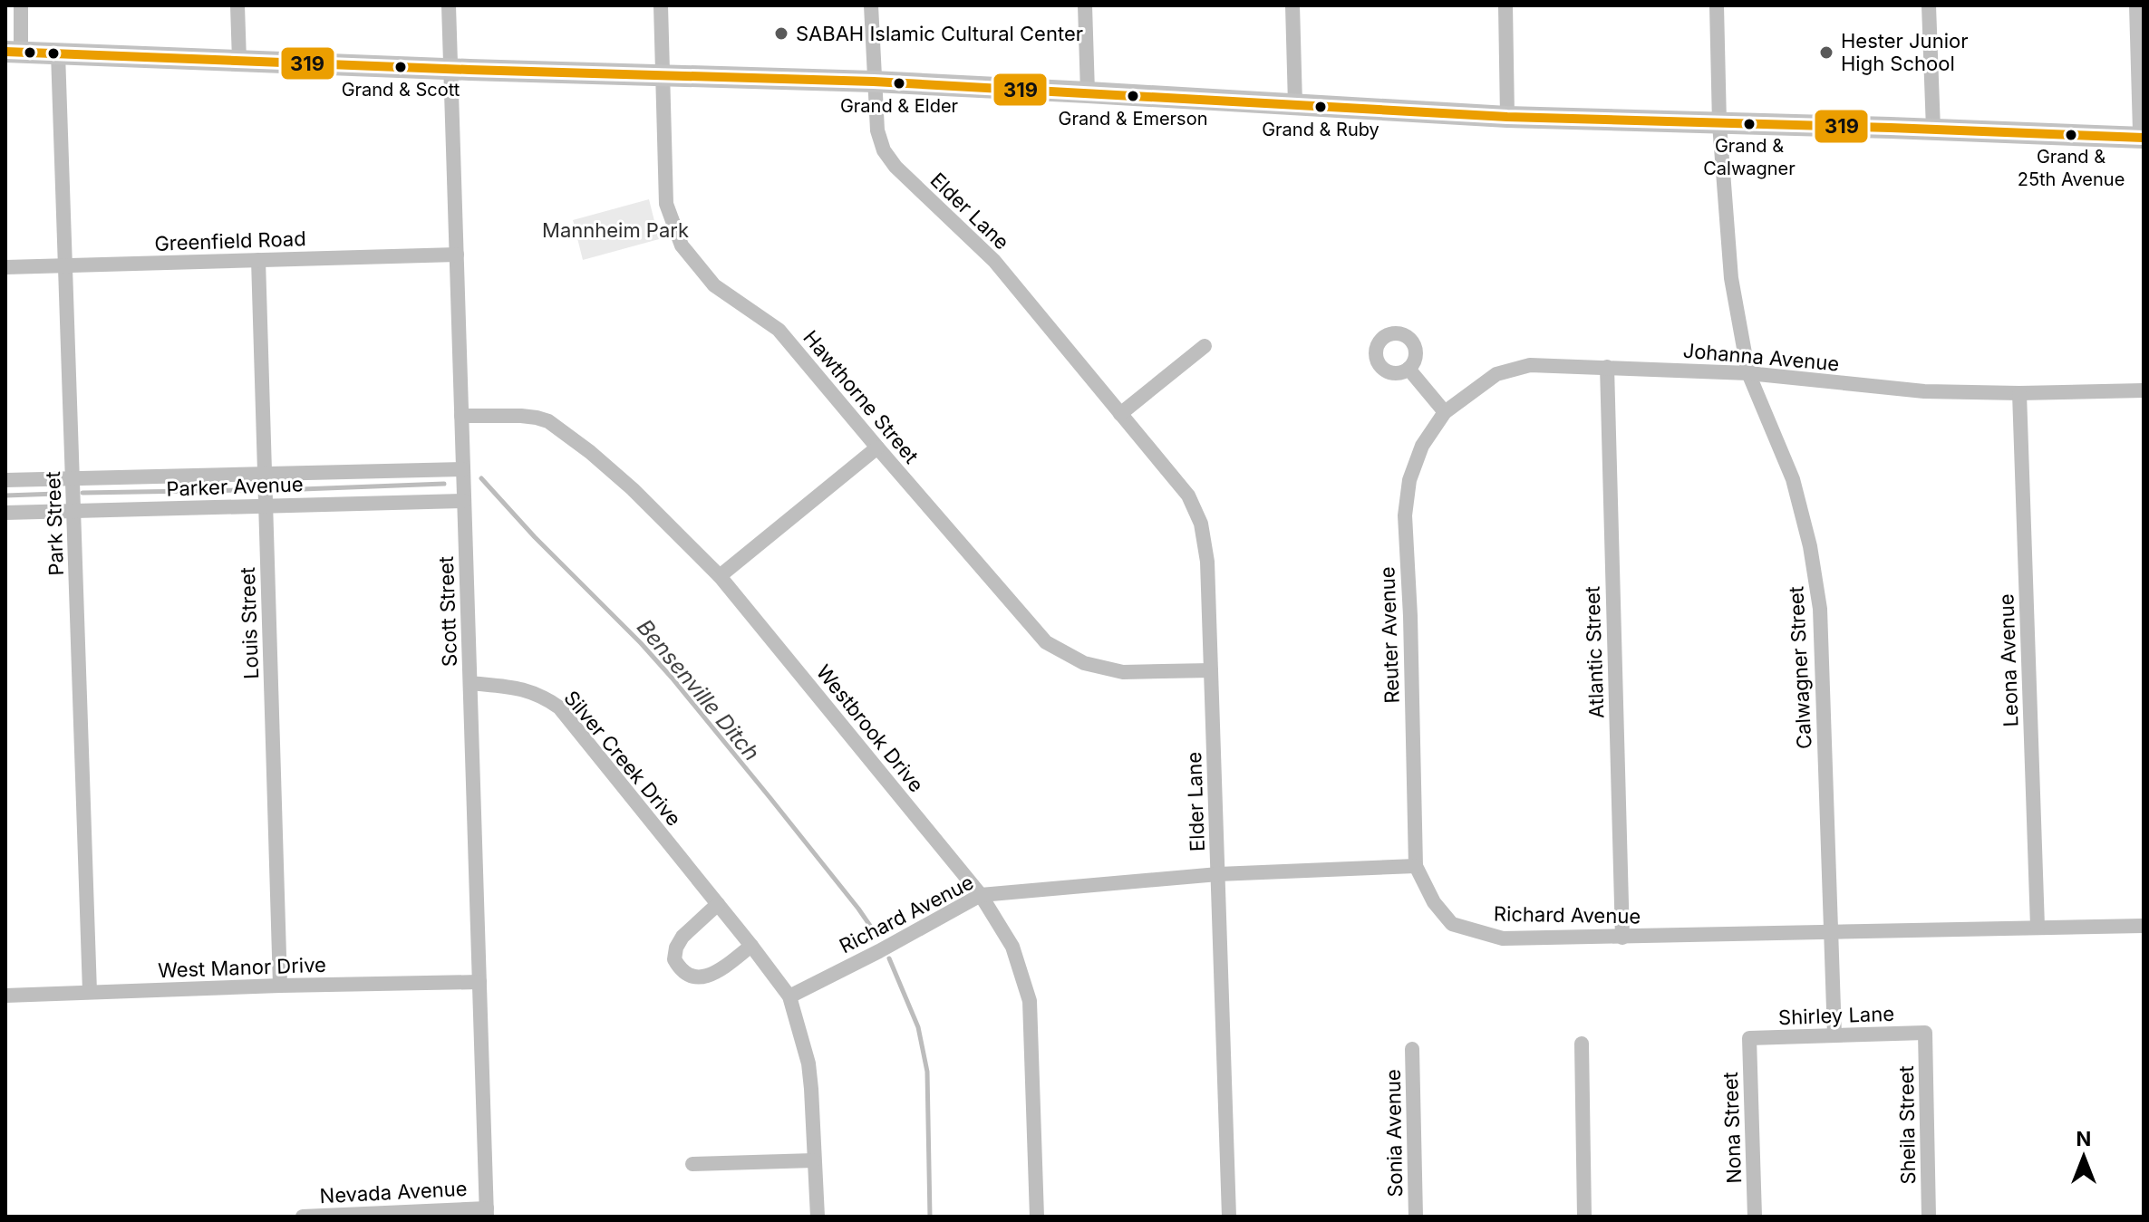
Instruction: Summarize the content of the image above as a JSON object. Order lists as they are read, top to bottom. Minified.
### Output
{"streets":{"street":["Elder Lane","Greenfield Road","Johanna Avenue","Hawthorne Street","Parker Avenue","Park Street","Scott Street","Louis Street","Reuter Avenue","Atlantic Street","Leona Avenue","Calwagner Street","Westbrook Drive","Silver Creek Drive","Richard Avenue","West Manor Drive","Shirley Lane","Sheila Street","Nona Street","Sonia Avenue","Nevada Avenue"]},"crossings":[["Elder Lane","Hawthorne Street"],["Elder Lane","Richard Avenue"],["Greenfield Road","Park Street"],["Greenfield Road","Scott Street"],["Greenfield Road","Louis Street"],["Johanna Avenue","Reuter Avenue"],["Johanna Avenue","Atlantic Street"],["Johanna Avenue","Leona Avenue"],["Johanna Avenue","Calwagner Street"],["Parker Avenue","Park Street"],["Parker Avenue","Scott Street"],["Parker Avenue","Louis Street"],["Park Street","West Manor Drive"],["Scott Street","Westbrook Drive"],["Scott Street","Silver Creek Drive"],["Scott Street","West Manor Drive"],["Scott Street","Nevada Avenue"],["Louis Street","West Manor Drive"],["Reuter Avenue","Richard Avenue"],["Atlantic Street","Richard Avenue"],["Leona Avenue","Richard Avenue"],["Calwagner Street","Richard Avenue"],["Calwagner Street","Shirley Lane"],["Westbrook Drive","Richard Avenue"],["Silver Creek Drive","Richard Avenue"],["Shirley Lane","Sheila Street"],["Shirley Lane","Nona Street"]],"water":["Bensenville Ditch"],"parks":["Mannheim Park"],"places":["SABAH Islamic Cultural Center","Hester Junior High School","Grand & Scott","Grand & Elder","Grand & Emerson","Grand & Ruby","Grand & Calwagner","Grand & 25th Avenue"],"lines":["transit line 319"],"north":"top"}
